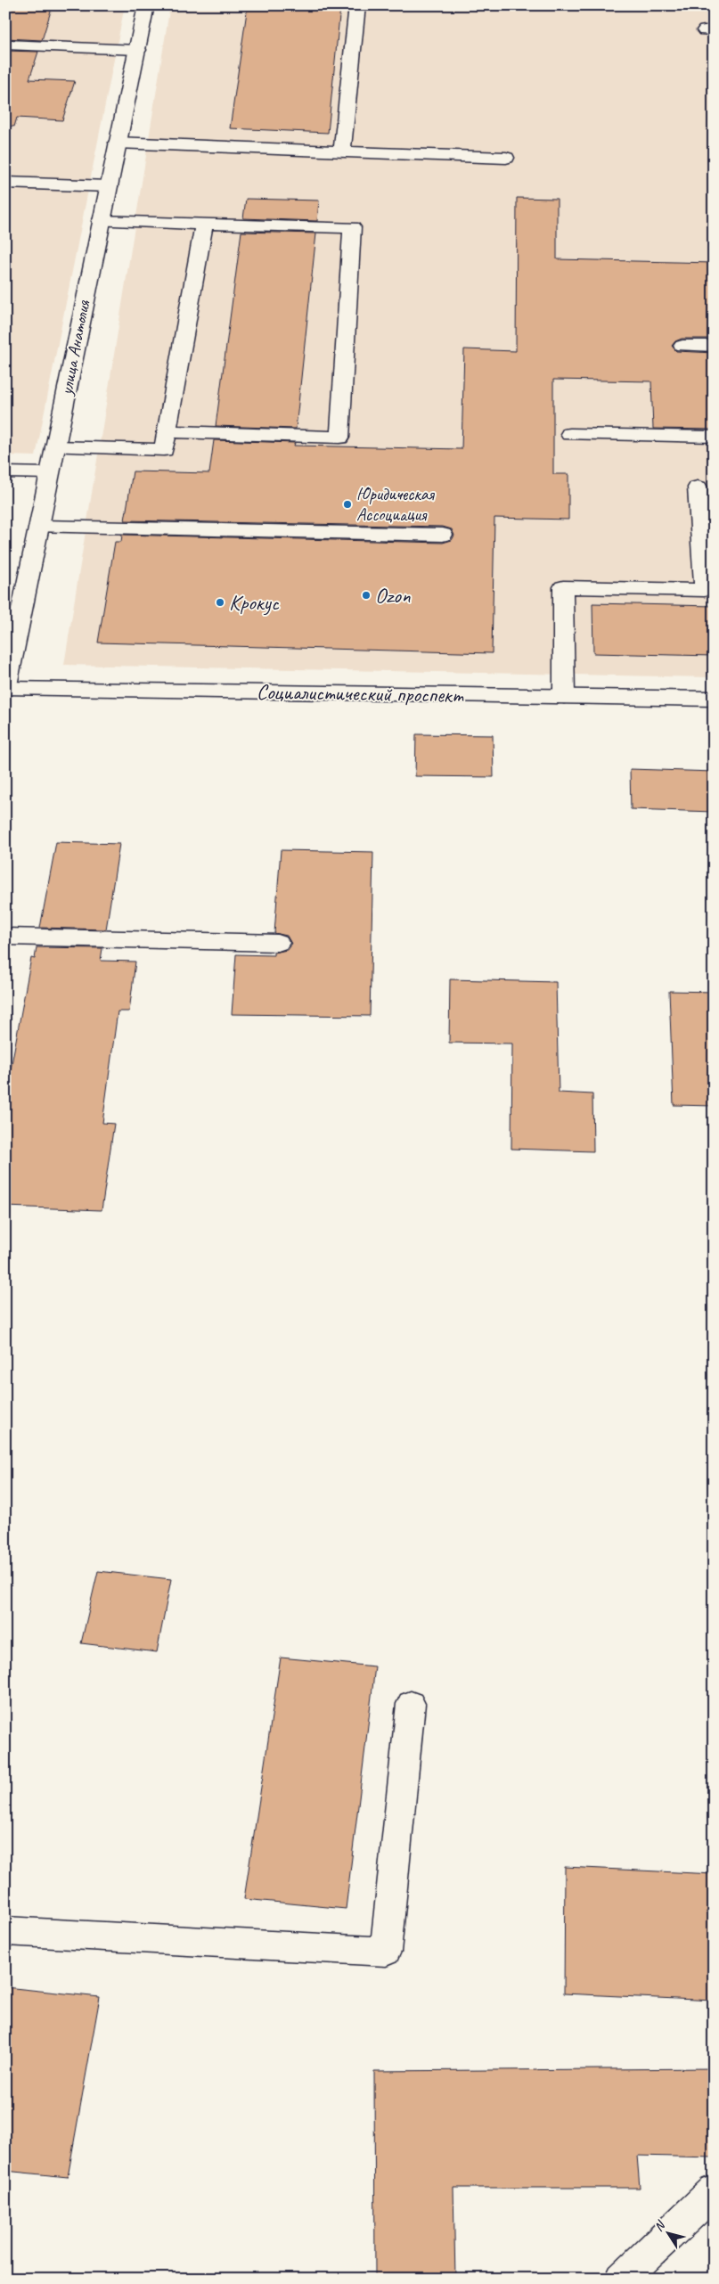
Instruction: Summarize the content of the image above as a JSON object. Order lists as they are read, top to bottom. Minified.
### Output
{"streets":{"street":["улица Анатолия","Социалистический проспект"]},"crossings":[["улица Анатолия","Социалистический проспект"]],"places":["Юридическая Ассоциация","Ozon","Крокус"],"north":"top left"}
